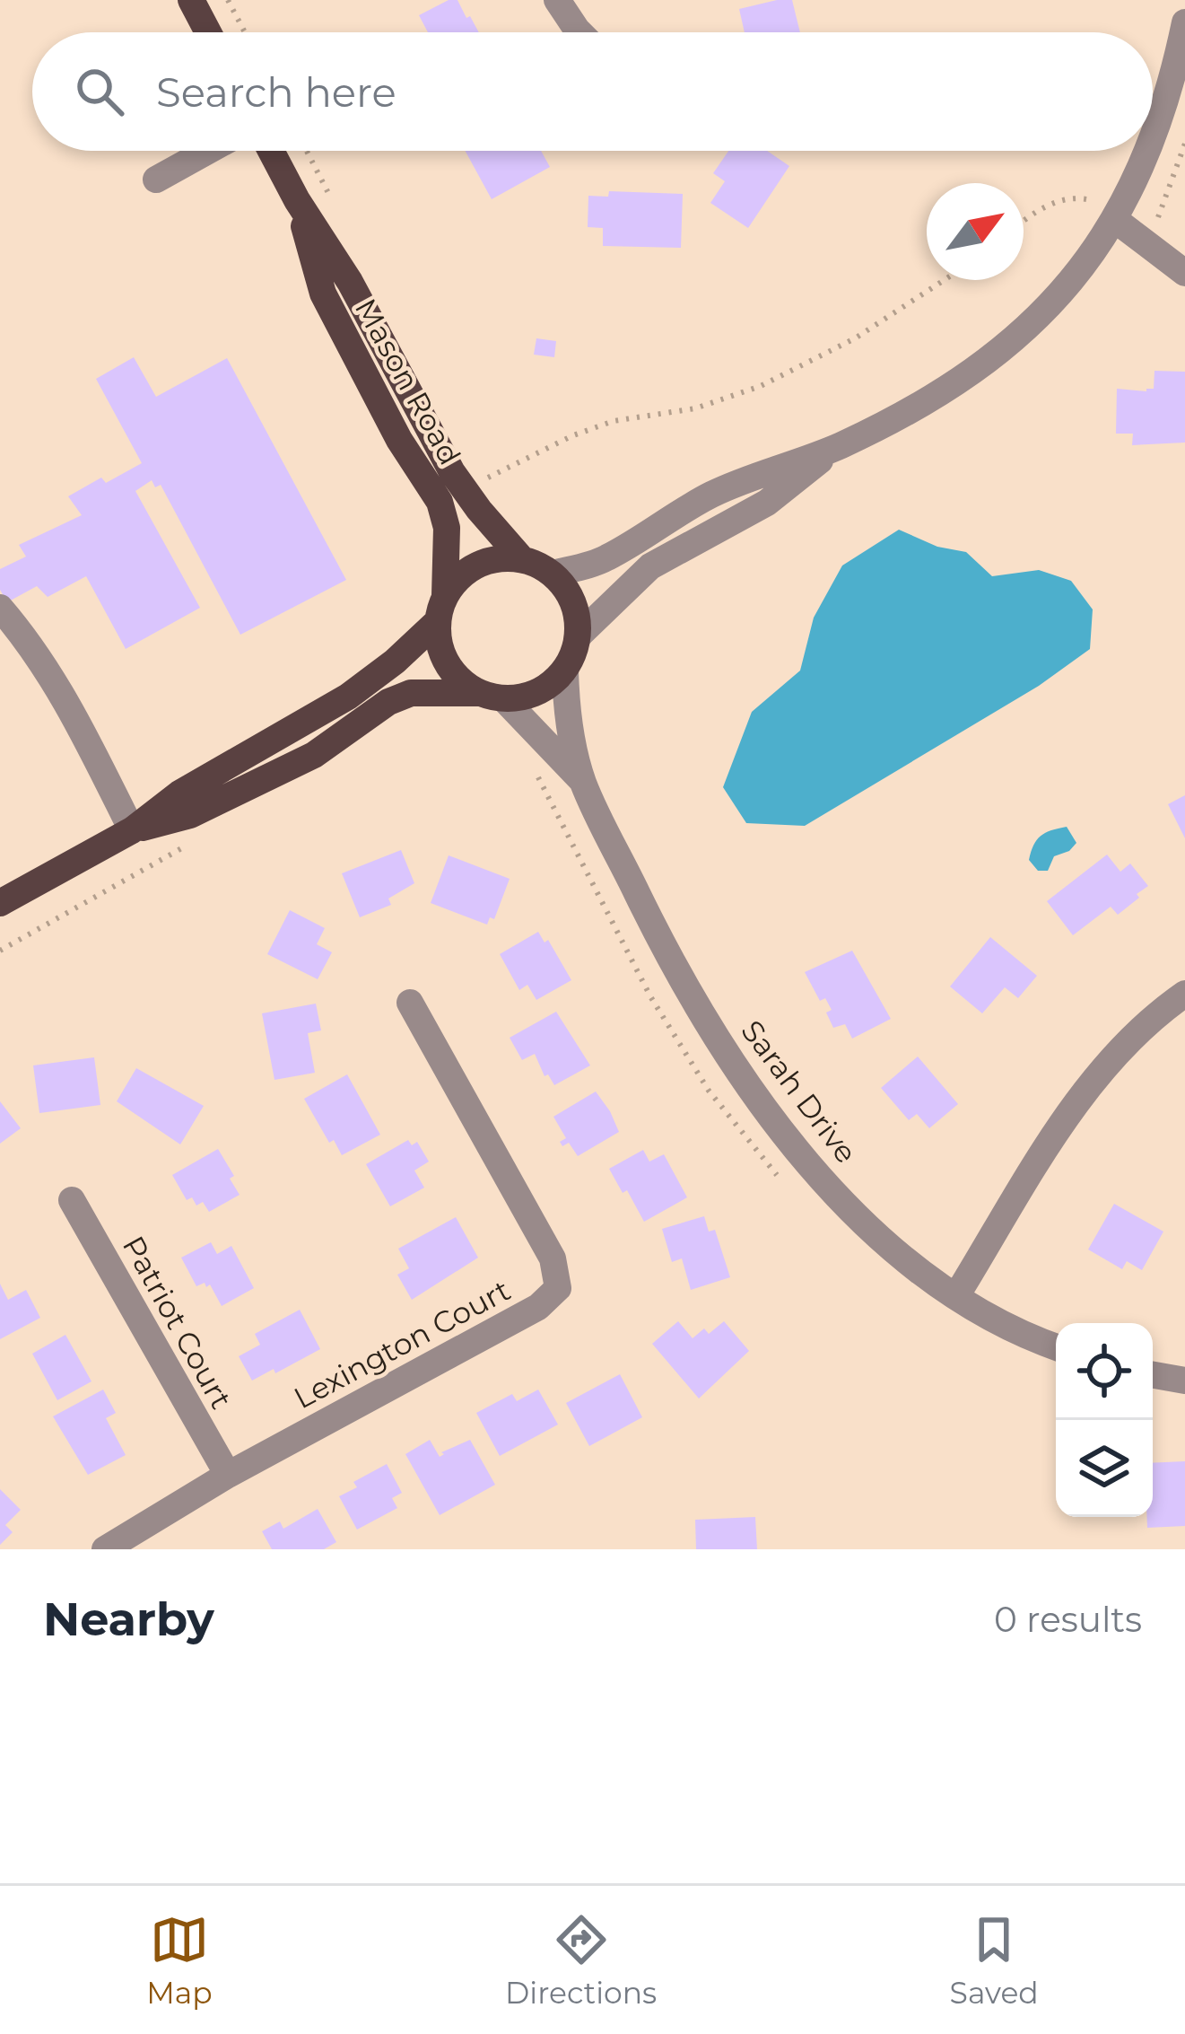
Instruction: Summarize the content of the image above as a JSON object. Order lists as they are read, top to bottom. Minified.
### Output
{"streets":{"main road":["Mason Road"],"street":["Sarah Drive","Patriot Court","Lexington Court"]},"crossings":[["Mason Road","Sarah Drive"],["Patriot Court","Lexington Court"]],"north":"top right","page":{"search":"Search here","heading":["Nearby","0 results"],"nav":["Map","Directions","Saved"]}}
